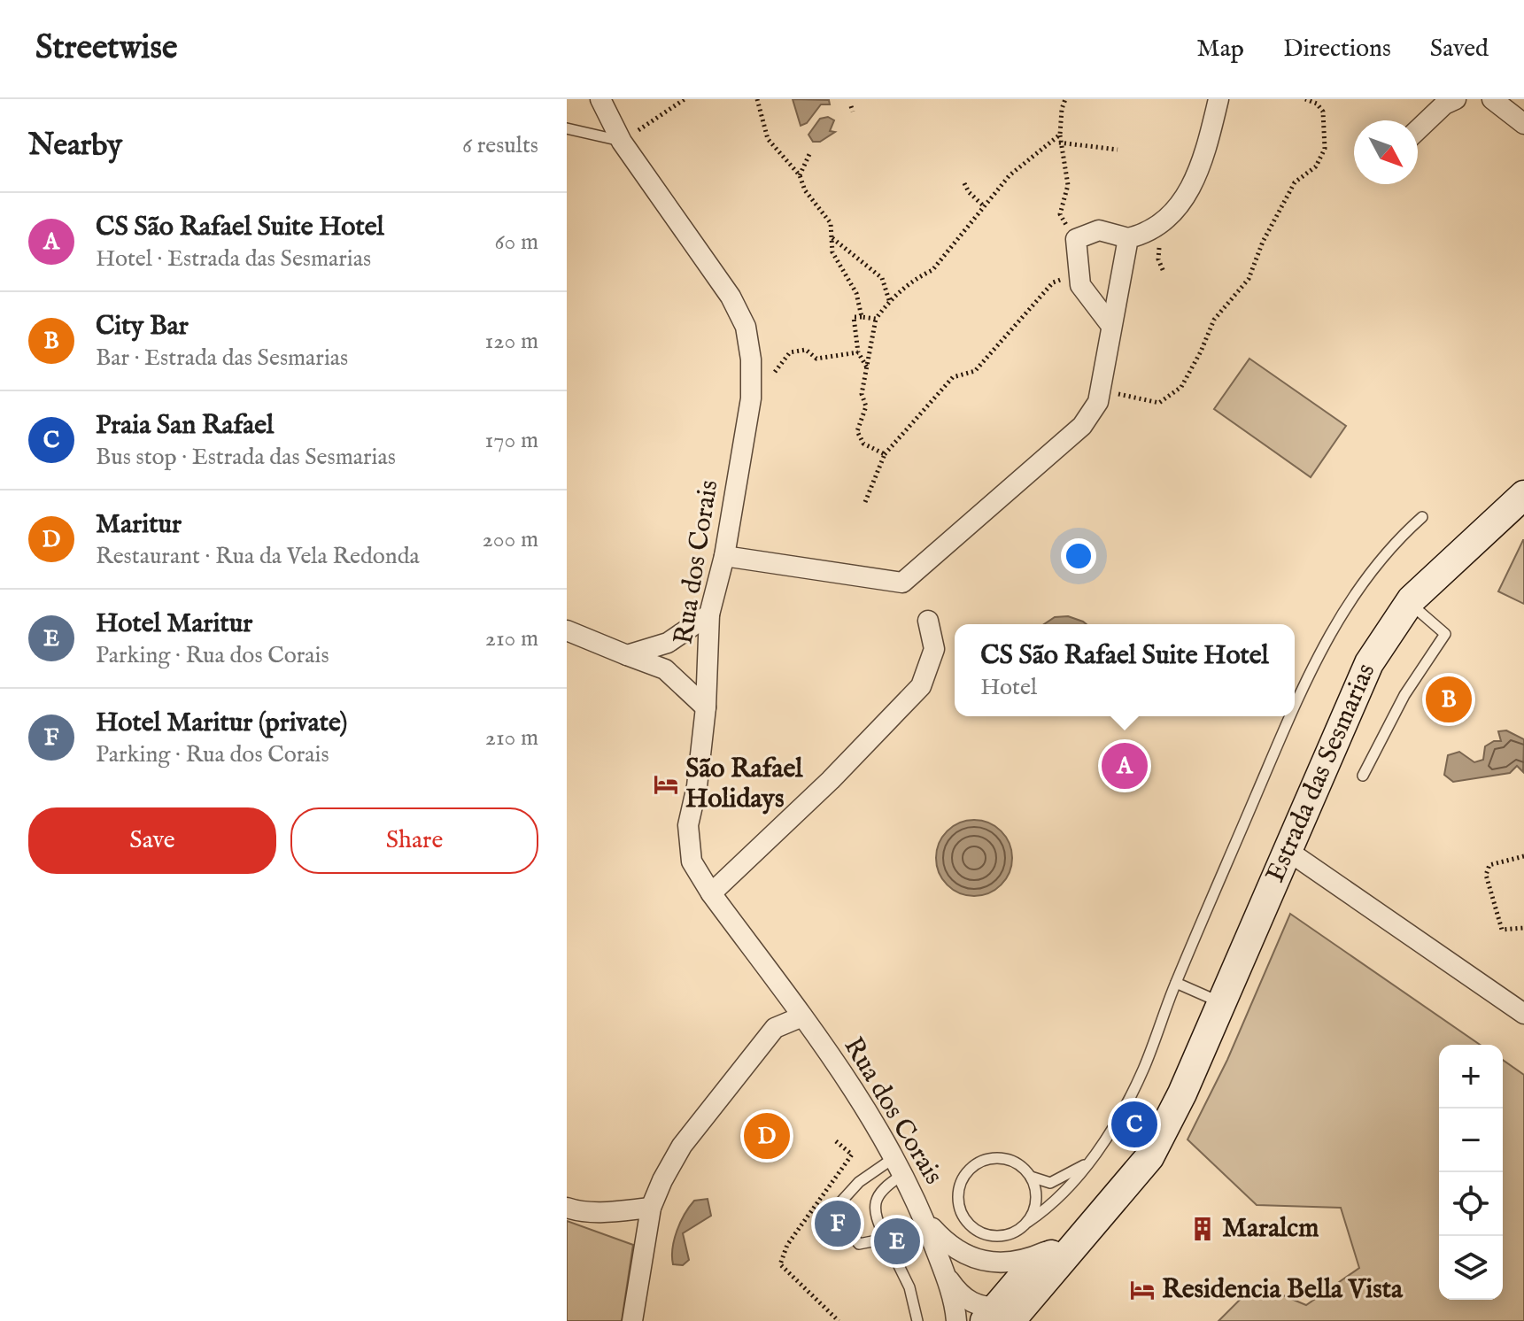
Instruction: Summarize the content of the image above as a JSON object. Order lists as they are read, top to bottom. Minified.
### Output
{"streets":{"street":["Rua dos Corais","Estrada das Sesmarias"]},"places":{"hotel":["São Rafael Holidays","Residencia Bella Vista"],"building":["Maralcm"]},"north":"bottom right","page":{"header":"Streetwise","nav":["Map","Directions","Saved"],"heading":["Nearby","6 results"],"list":[{"mark":"A","name":"CS São Rafael Suite Hotel","note":"Hotel · Estrada das Sesmarias","value":"60 m"},{"mark":"B","name":"City Bar","note":"Bar · Estrada das Sesmarias","value":"120 m"},{"mark":"C","name":"Praia San Rafael","note":"Bus stop · Estrada das Sesmarias","value":"170 m"},{"mark":"D","name":"Maritur","note":"Restaurant · Rua da Vela Redonda","value":"200 m"},{"mark":"E","name":"Hotel Maritur","note":"Parking · Rua dos Corais","value":"210 m"},{"mark":"F","name":"Hotel Maritur (private)","note":"Parking · Rua dos Corais","value":"210 m"}],"popup":["CS São Rafael Suite Hotel","Hotel"],"pins":["B","A","C","D","F","E"],"buttons":["Save","Share"],"map_buttons":["+","−"]}}
